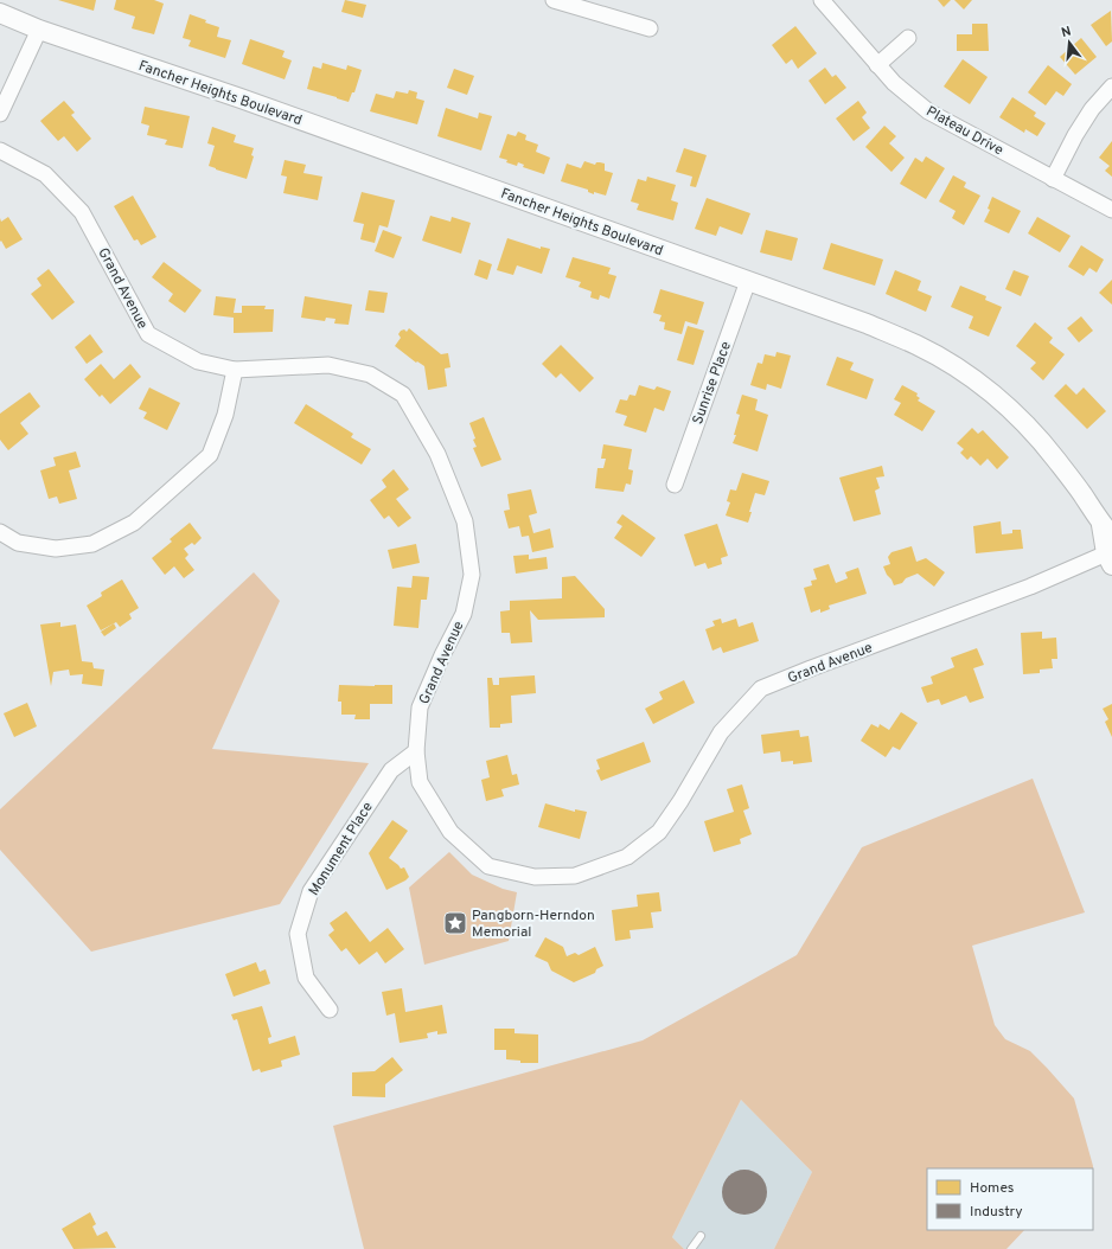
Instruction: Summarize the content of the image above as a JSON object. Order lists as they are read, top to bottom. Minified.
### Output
{"streets":{"street":["Fancher Heights Boulevard","Plateau Drive","Grand Avenue","Sunrise Place","Monument Place"]},"crossings":[["Fancher Heights Boulevard","Grand Avenue"],["Fancher Heights Boulevard","Sunrise Place"],["Grand Avenue","Monument Place"]],"places":{"place":["Pangborn-Herndon Memorial"]},"legend":["Homes","Industry"],"north":"top"}
